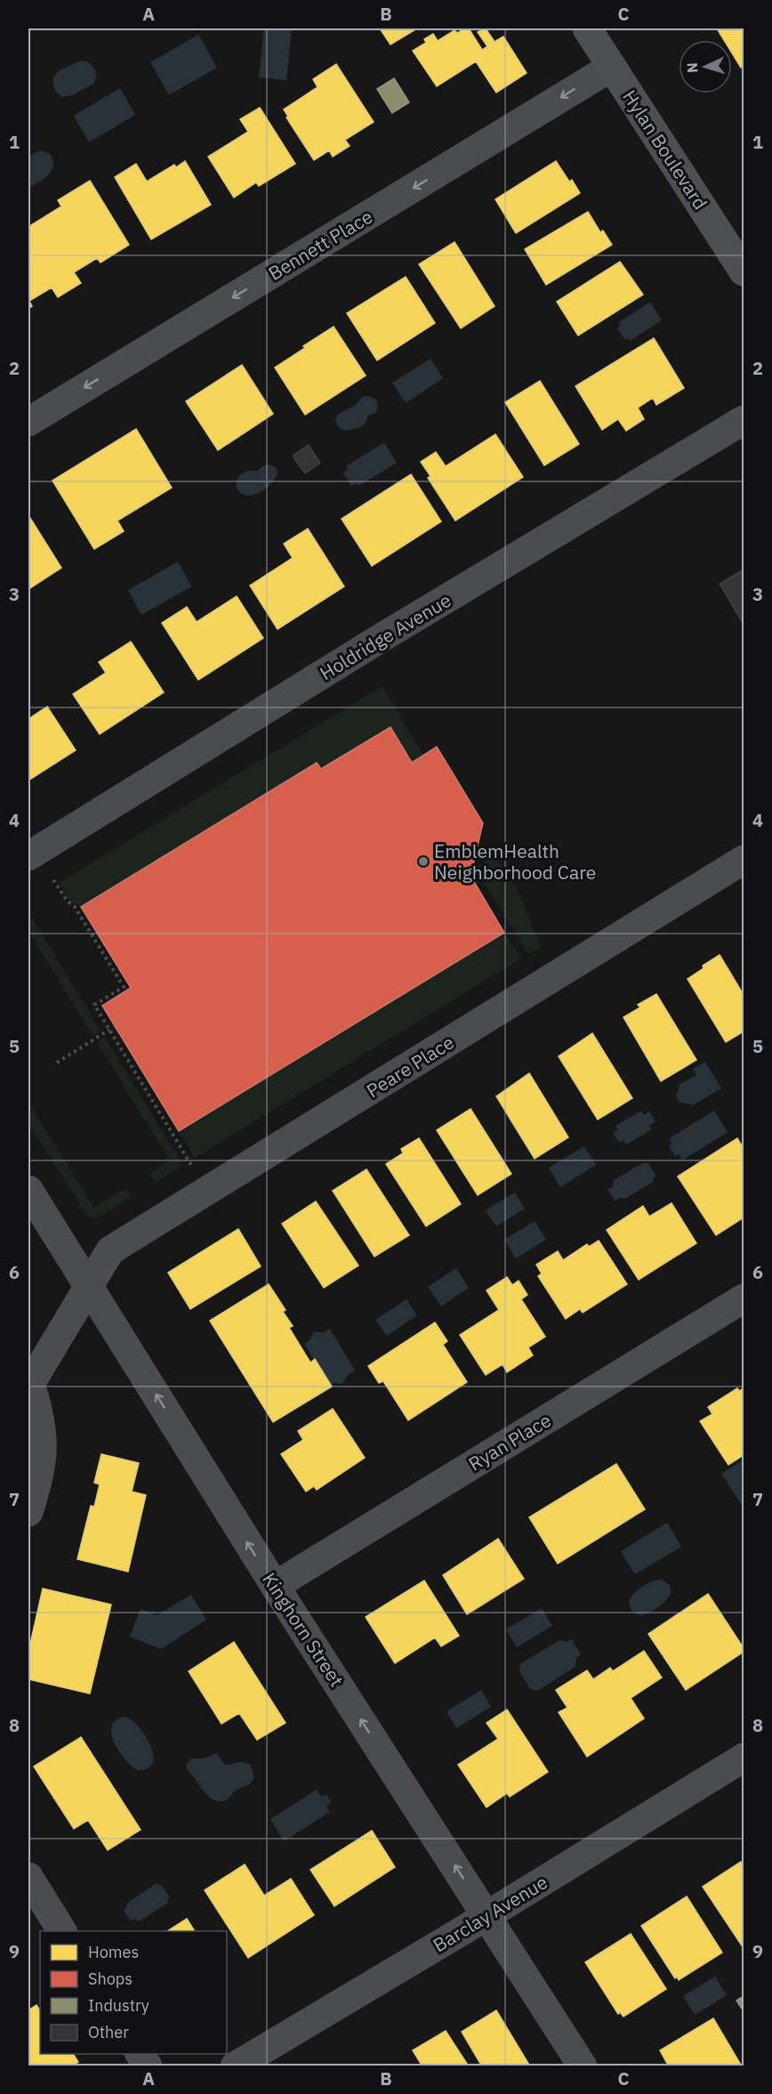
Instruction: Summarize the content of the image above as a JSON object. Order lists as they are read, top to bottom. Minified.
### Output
{"streets":{"main road":["Hylan Boulevard"],"street":["Bennett Place","Holdridge Avenue","Peare Place","Ryan Place","Kinghorn Street","Barclay Avenue"]},"crossings":[["Hylan Boulevard","Bennett Place"],["Peare Place","Kinghorn Street"],["Ryan Place","Kinghorn Street"],["Kinghorn Street","Barclay Avenue"]],"one_way":["Bennett Place","Kinghorn Street"],"places":["EmblemHealth Neighborhood Care"],"legend":["Homes","Shops","Industry","Other"],"north":"left","grid":{"columns":["A","B","C"],"rows":["1","2","3","4","5","6","7","8","9"]}}
